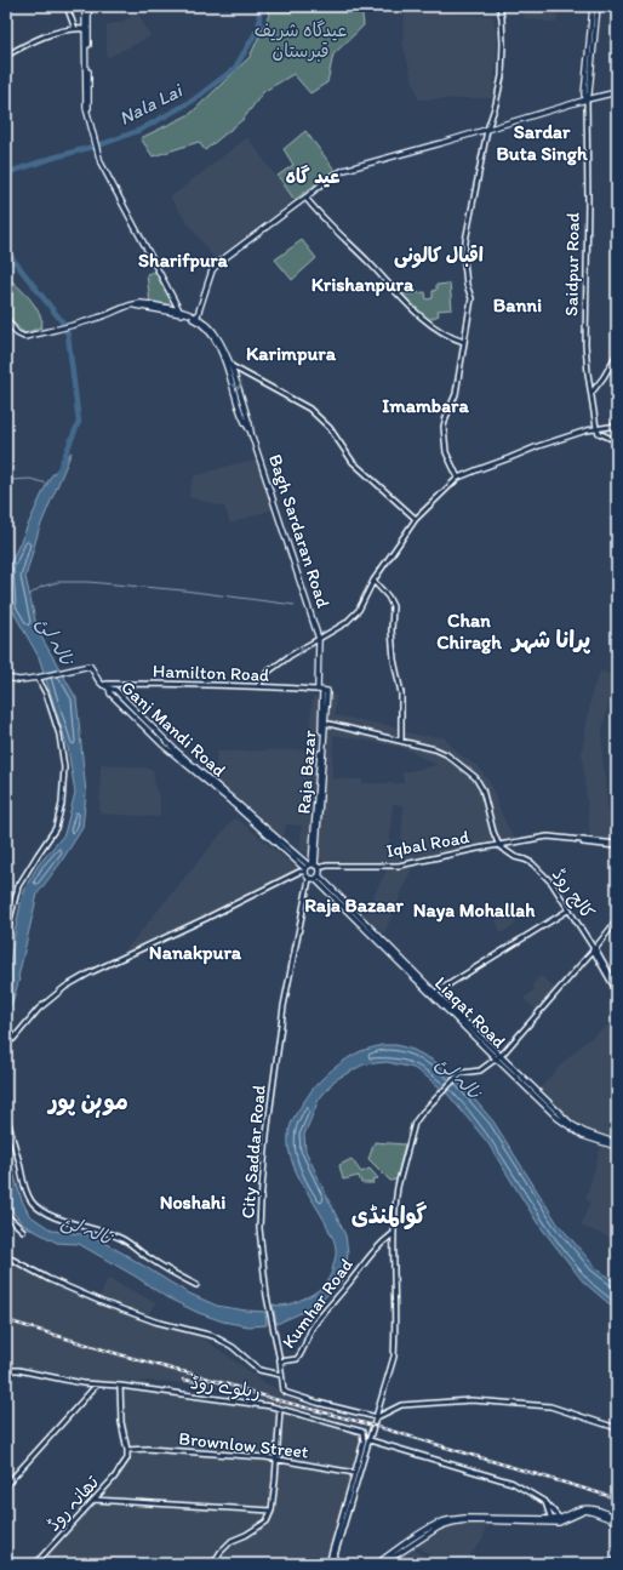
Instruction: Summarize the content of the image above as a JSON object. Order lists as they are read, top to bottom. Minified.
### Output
{"streets":{"main road":["Saidpur Road","Bagh Sardaran Road","Ganj Mandi Road","Liaqat Road"],"street":["Hamilton Road","Iqbal Road","کالج روڈ","City Saddar Road","Kumhar Road","ریلوے روڈ","Brownlow Street","تھانہ روڈ"]},"crossings":[["Bagh Sardaran Road","Hamilton Road"],["Bagh Sardaran Road","Ganj Mandi Road"],["Bagh Sardaran Road","Iqbal Road"],["Bagh Sardaran Road","Liaqat Road"],["Hamilton Road","Ganj Mandi Road"],["Ganj Mandi Road","Iqbal Road"],["Iqbal Road","کالج روڈ"],["City Saddar Road","Kumhar Road"],["ریلوے روڈ","Brownlow Street"],["Brownlow Street","تھانہ روڈ"]],"districts":["Sardar Buta Singh","عید گاہ","اقبال کالونی","Sharifpura","Krishanpura","Banni","Karimpura","Imambara","Chan Chiragh","پرانا شہر","Raja Bazaar","Naya Mohallah","Nanakpura","موہن پور","Noshahi","گوالمنڈی"],"water":["Nala Lai","نالہ لئ"],"parks":["عیدگاہ شریف قبرستان"]}
